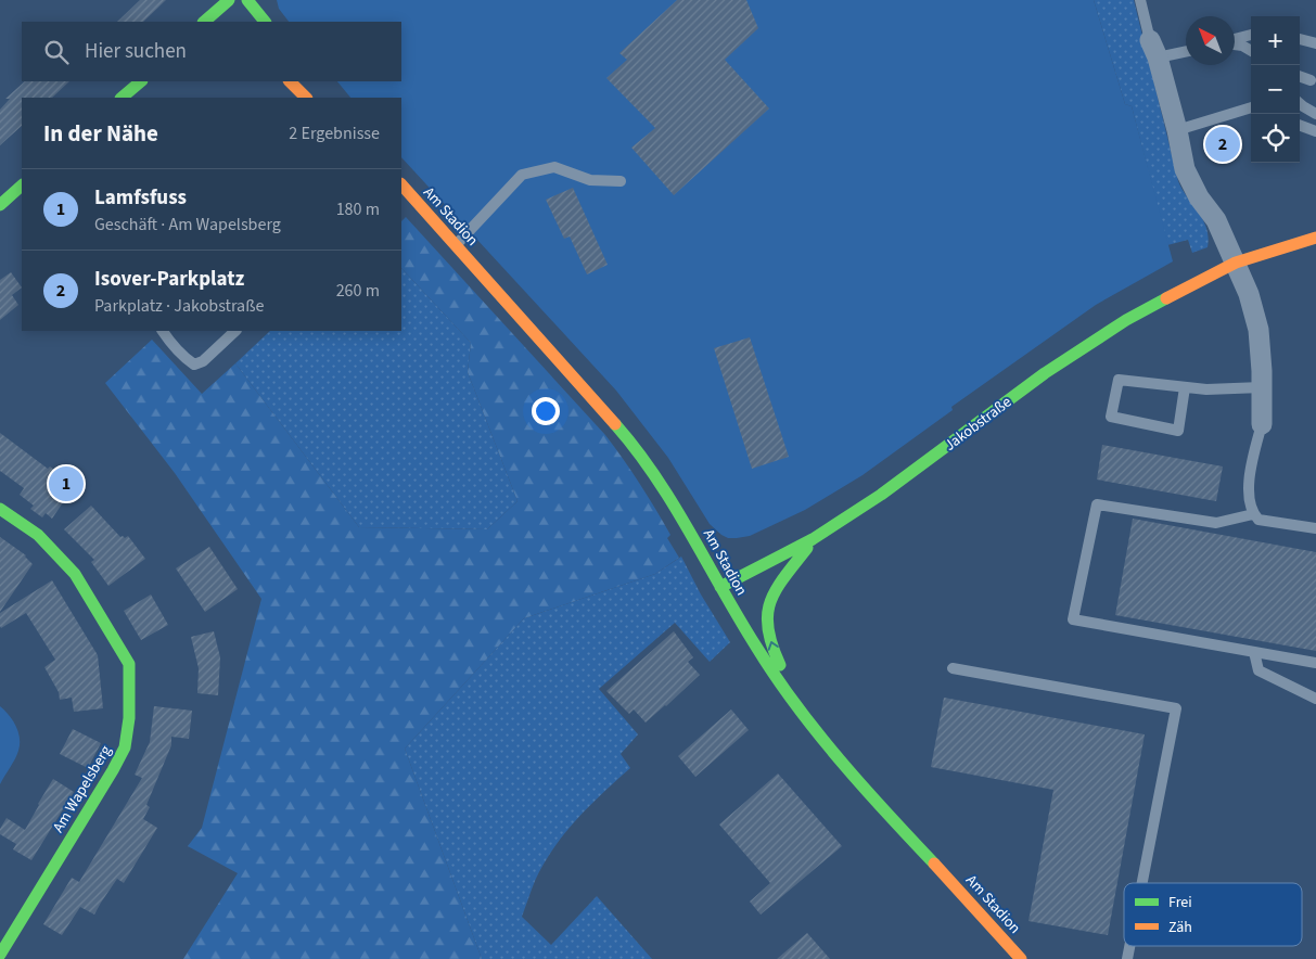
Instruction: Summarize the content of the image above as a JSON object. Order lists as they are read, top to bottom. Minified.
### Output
{"streets":{"main road":["Am Stadion","Jakobstraße","Am Wapelsberg"]},"crossings":[["Am Stadion","Jakobstraße"]],"legend":["Frei","Zäh"],"north":"top left","page":{"map_buttons":["+","−"],"search":"Hier suchen","heading":["In der Nähe","2 Ergebnisse"],"pins":["2","1"],"list":[{"mark":"1","name":"Lamfsfuss","note":"Geschäft · Am Wapelsberg","value":"180 m"},{"mark":"2","name":"Isover-Parkplatz","note":"Parkplatz · Jakobstraße","value":"260 m"}]}}
